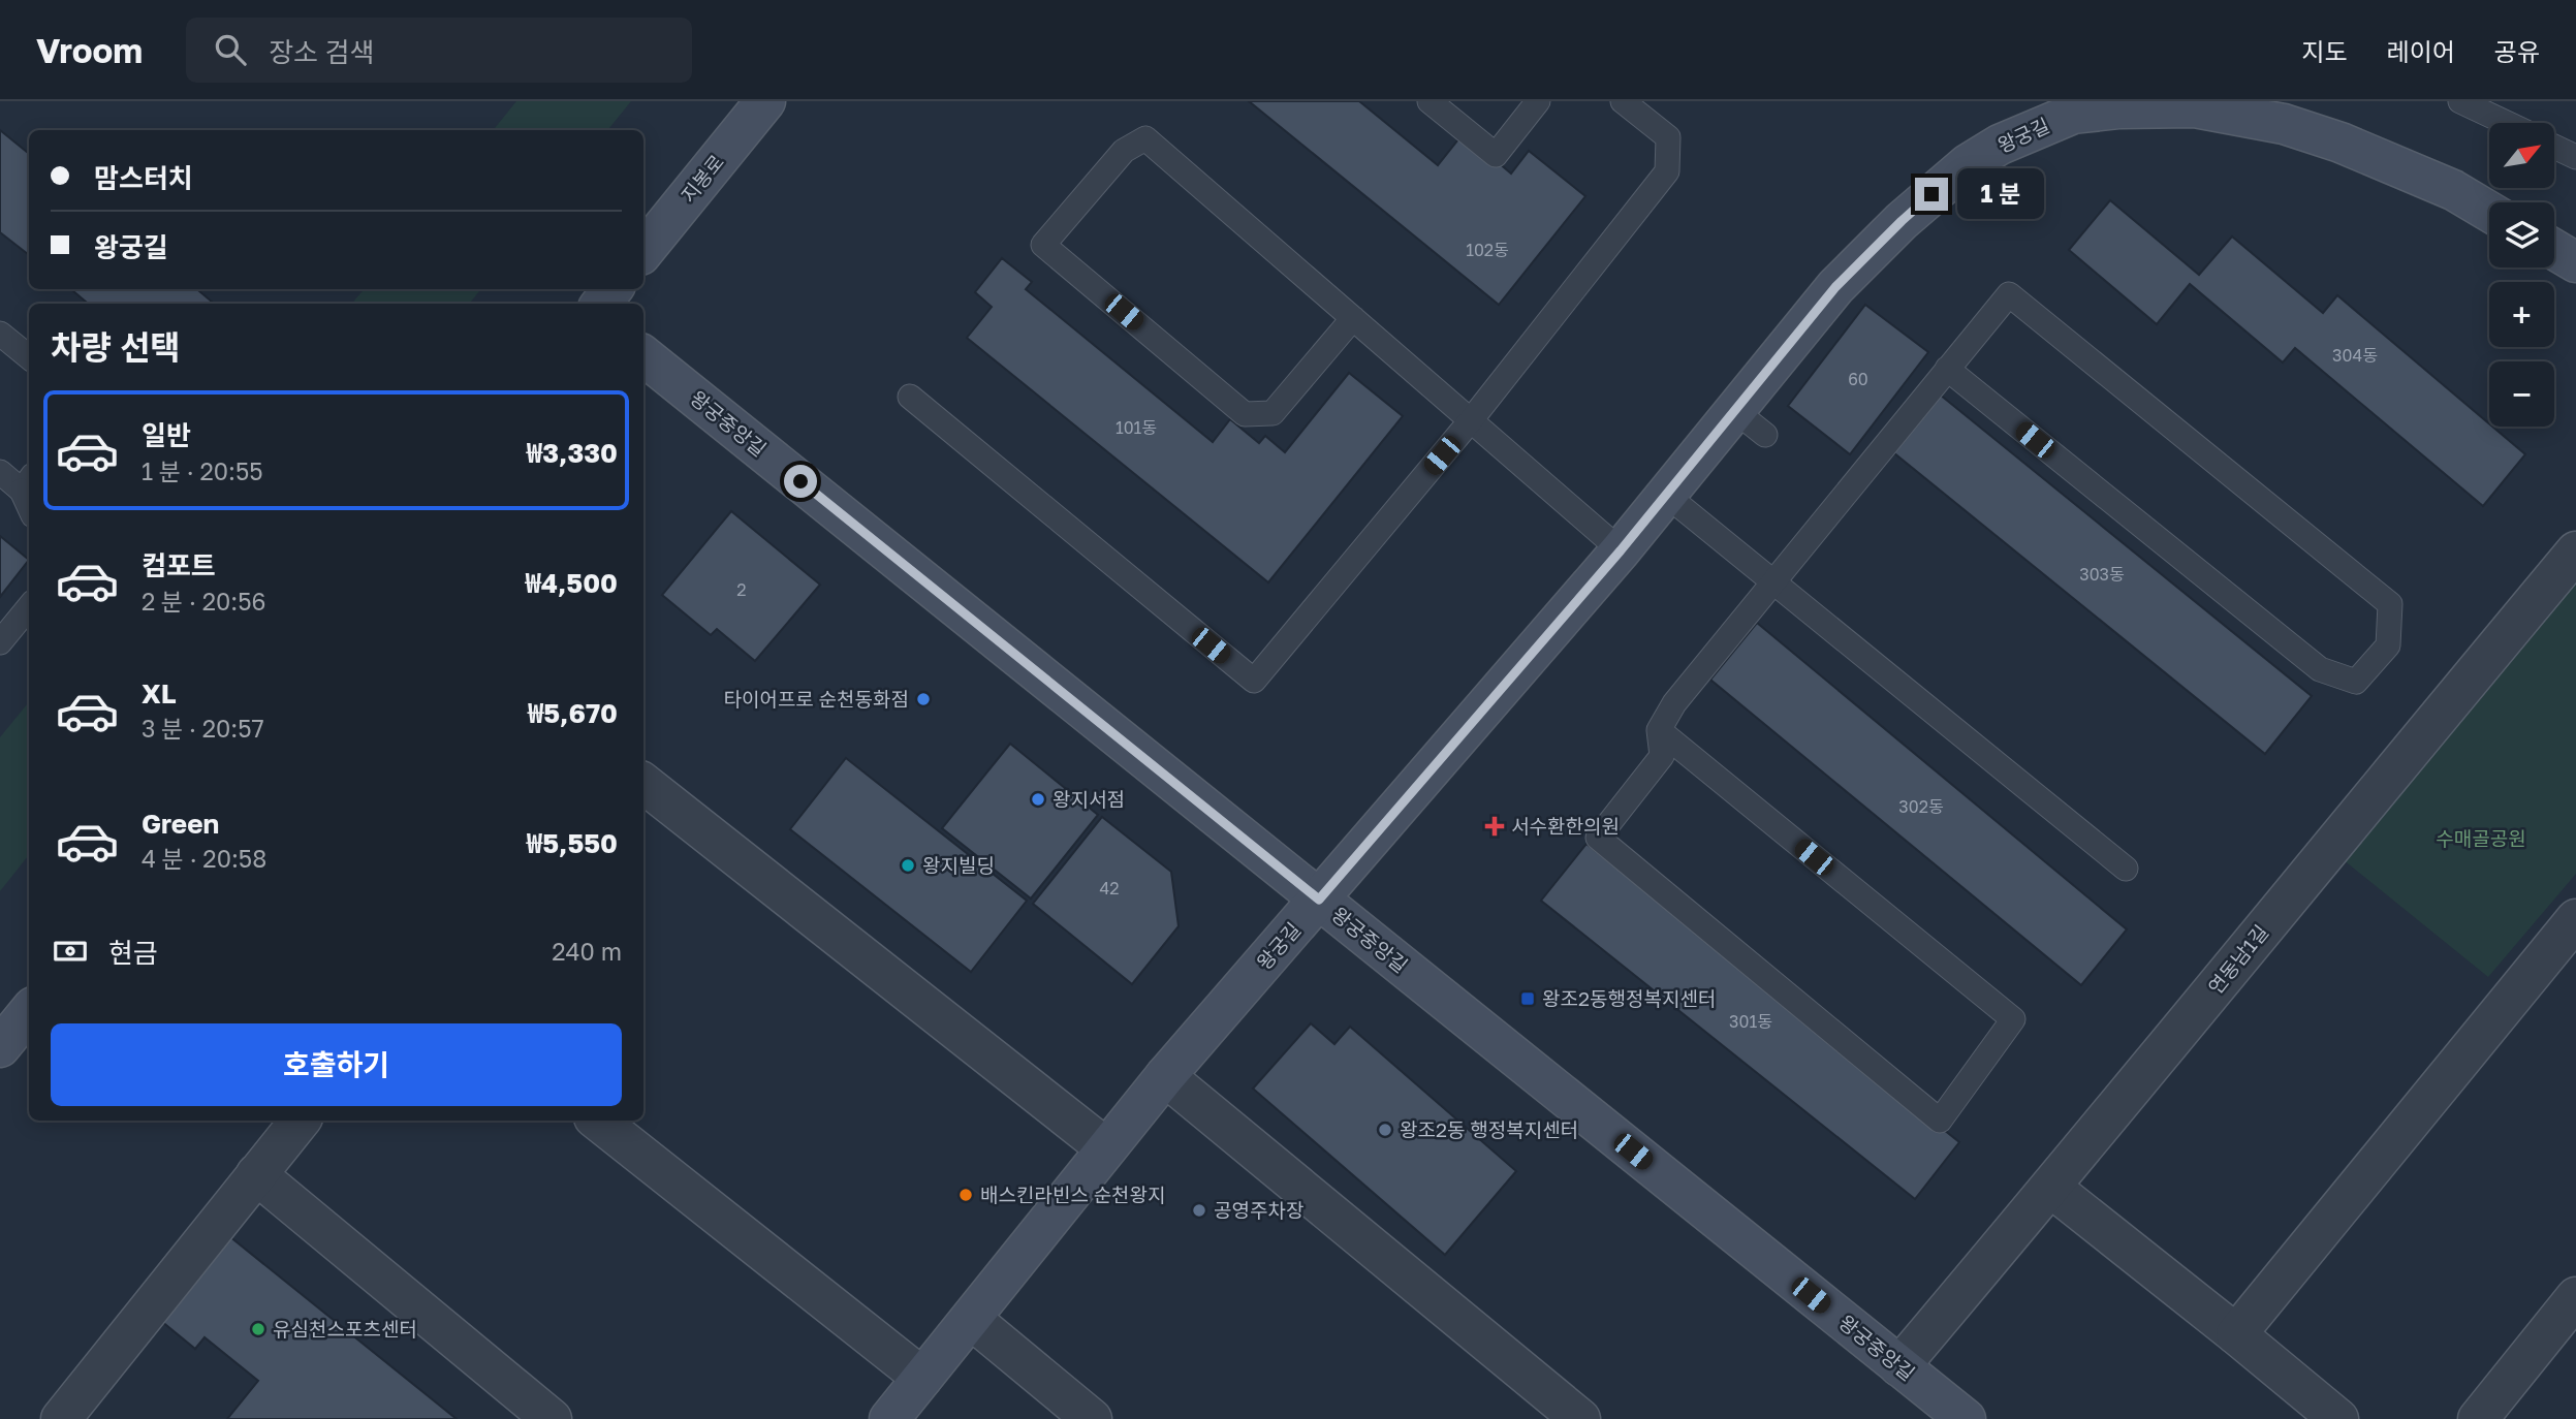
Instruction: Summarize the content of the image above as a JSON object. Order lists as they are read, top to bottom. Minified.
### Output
{"streets":{"street":["왕궁길","지봉로","왕궁중앙길","연동남1길"]},"crossings":[["왕궁길","왕궁중앙길"],["왕궁중앙길","연동남1길"]],"parks":["수매골공원"],"places":{"other":["타이어프로 순천동화점","왕지서점","왕지빌딩","왕조2동 행정복지센터","배스킨라빈스 순천왕지","공영주차장","유심천스포츠센터"],"health":["서수환한의원"],"transit":["왕조2동행정복지센터"]},"house_numbers":["102동","304동","60","101동","303동","2","302동","42","301동"],"north":"top right","page":{"header":"Vroom","search":"장소 검색","nav":["지도","레이어","공유"],"map_buttons":["+","−"],"banner":["맘스터치","왕궁길"],"bubble":"1 분","heading":"차량 선택","list":[{"name":"일반","note":"1 분 · 20:55","value":"₩3,330"},{"name":"컴포트","note":"2 분 · 20:56","value":"₩4,500"},{"name":"XL","note":"3 분 · 20:57","value":"₩5,670"},{"name":"Green","note":"4 분 · 20:58","value":"₩5,550"}],"pay":["현금","240 m"],"buttons":"호출하기"}}
